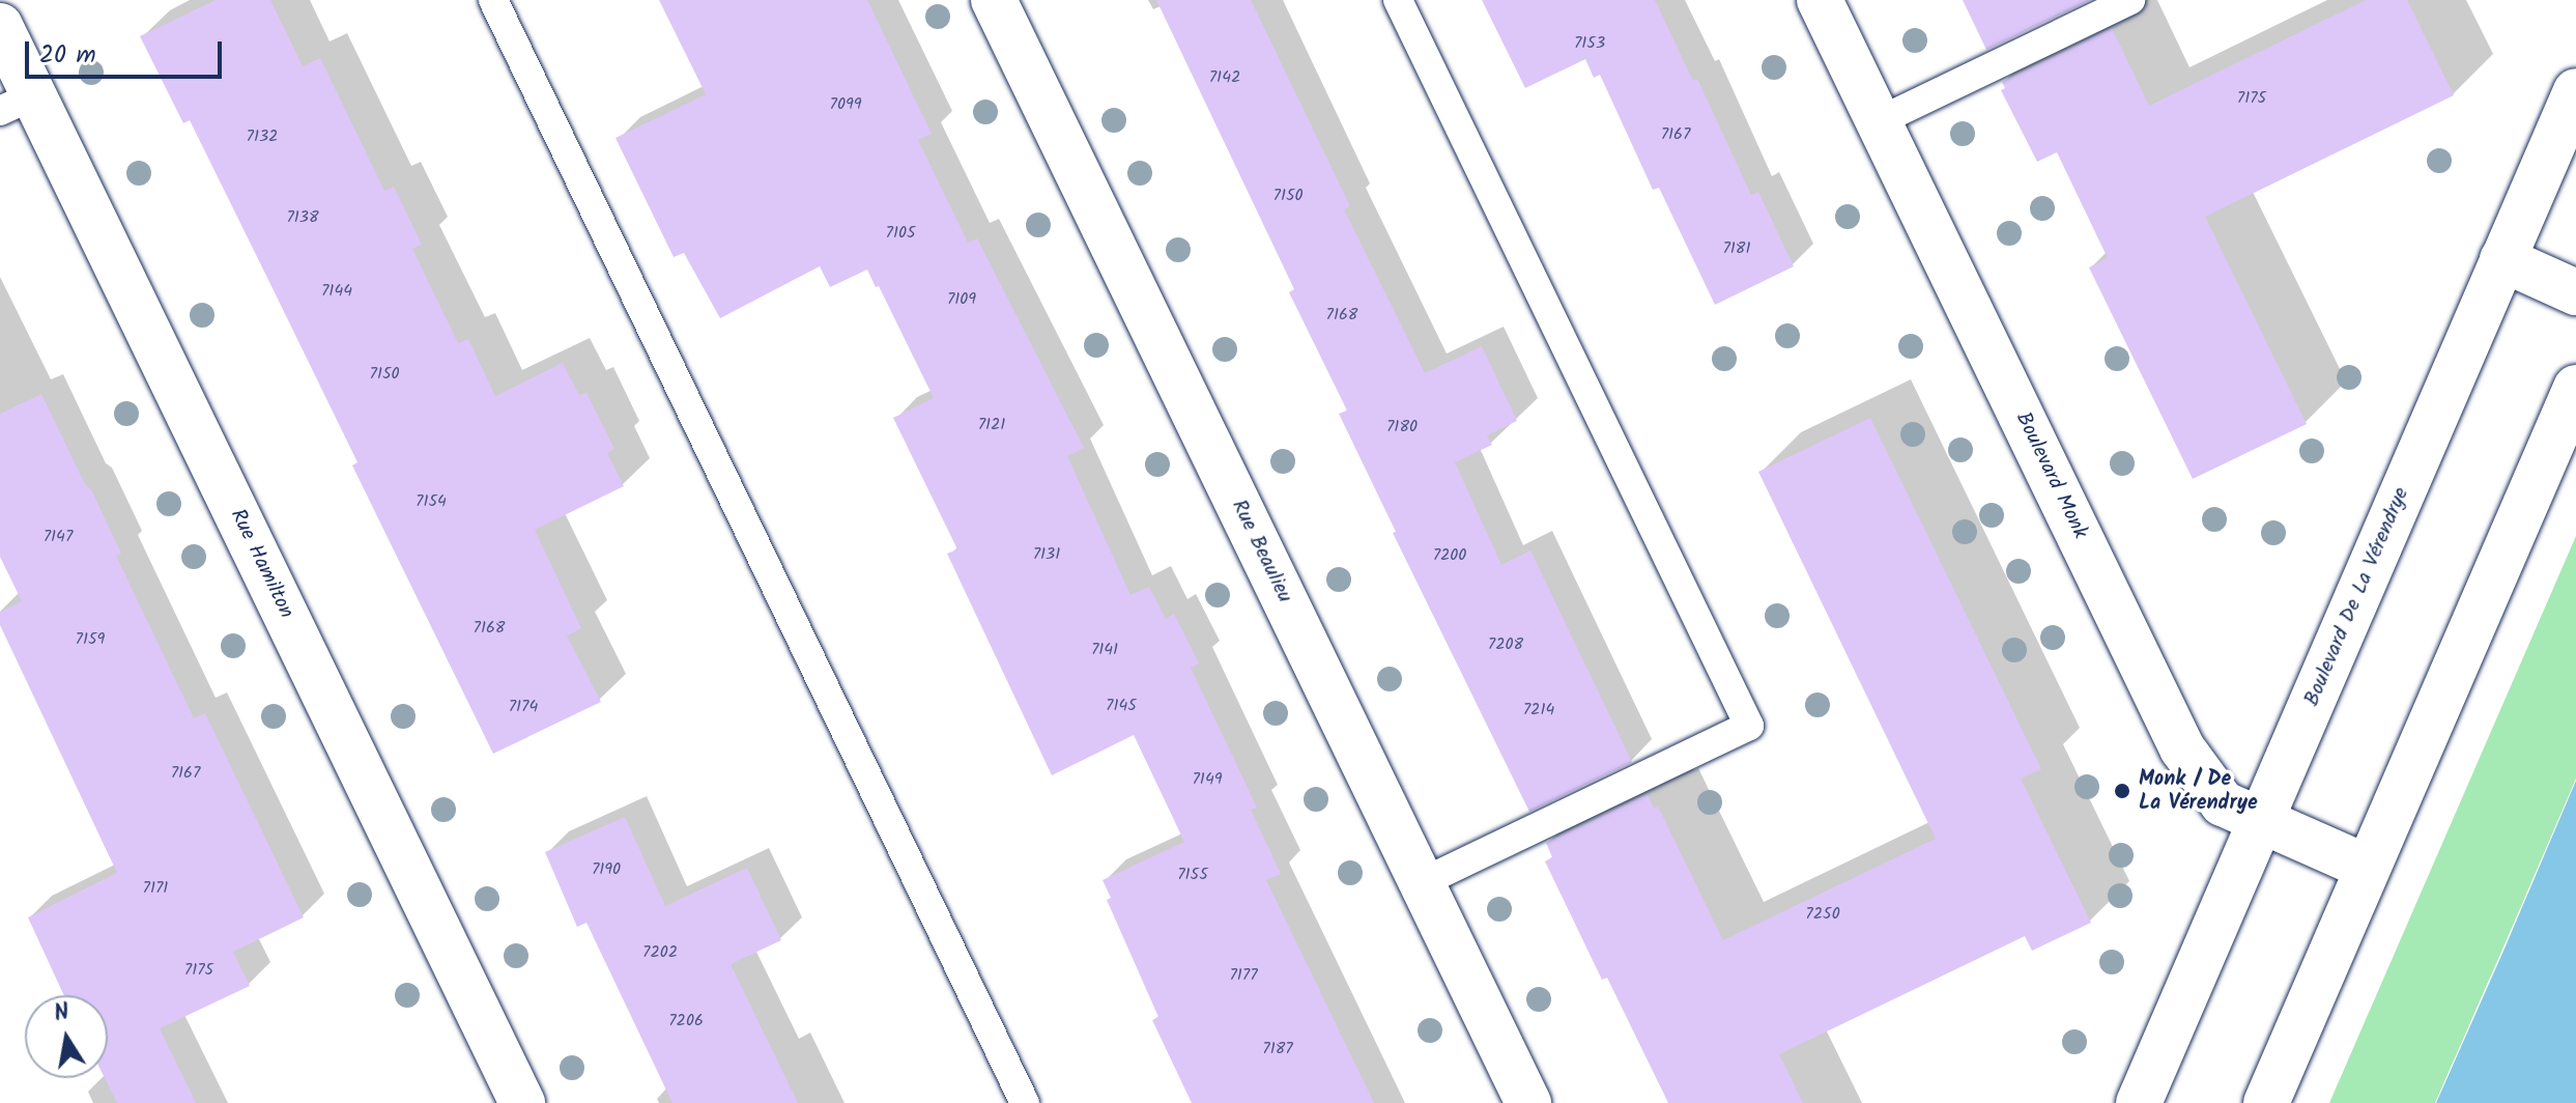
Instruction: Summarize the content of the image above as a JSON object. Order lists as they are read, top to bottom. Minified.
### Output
{"streets":{"street":["Boulevard Monk","Rue Beaulieu","Rue Hamilton","Boulevard De La Vérendrye"]},"crossings":[["Boulevard Monk","Boulevard De La Vérendrye"]],"places":["Monk / De La Vérendrye"],"house_numbers":["7153","7142","7175","7099","7167","7132","7150","7138","7105","7181","7144","7109","7168","7150","7121","7180","7154","7147","7131","7200","7168","7159","7208","7141","7145","7174","7214","7167","7149","7190","7155","7171","7250","7202","7175","7177","7206","7187"],"scale_bar":"20 m","north":"top"}
